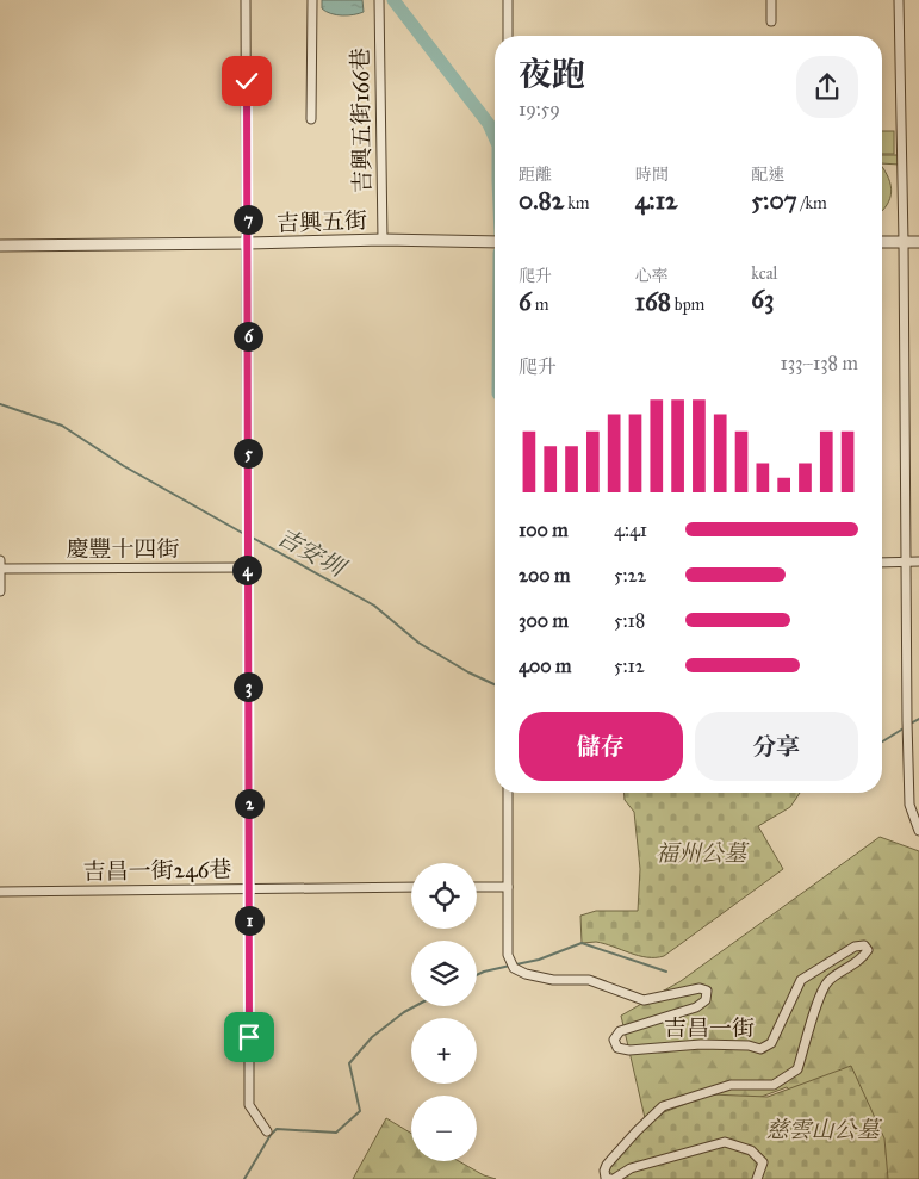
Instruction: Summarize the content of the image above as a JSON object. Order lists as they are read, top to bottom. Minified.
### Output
{"streets":{"street":["吉興五街166巷","吉興五街","慶豐十四街","吉昌一街246巷","吉昌一街"]},"crossings":[["吉興五街166巷","吉興五街"]],"water":["吉安圳"],"parks":["福州公墓","慈雲山公墓"],"page":{"heading":["夜跑","19:59"],"stats":[["距離","0.82 km"],["時間","4:12"],["配速","5:07 /km"],["爬升","6 m"],["心率","168 bpm"],["kcal","63"]],"pins":["7","6","5","4","3","2","1"],"chart":["爬升","133–138 m"],"list":[{"name":"100 m","note":"4:41"},{"name":"200 m","note":"5:22"},{"name":"300 m","note":"5:18"},{"name":"400 m","note":"5:12"}],"buttons":["儲存","分享"],"map_buttons":["+","−"]}}
